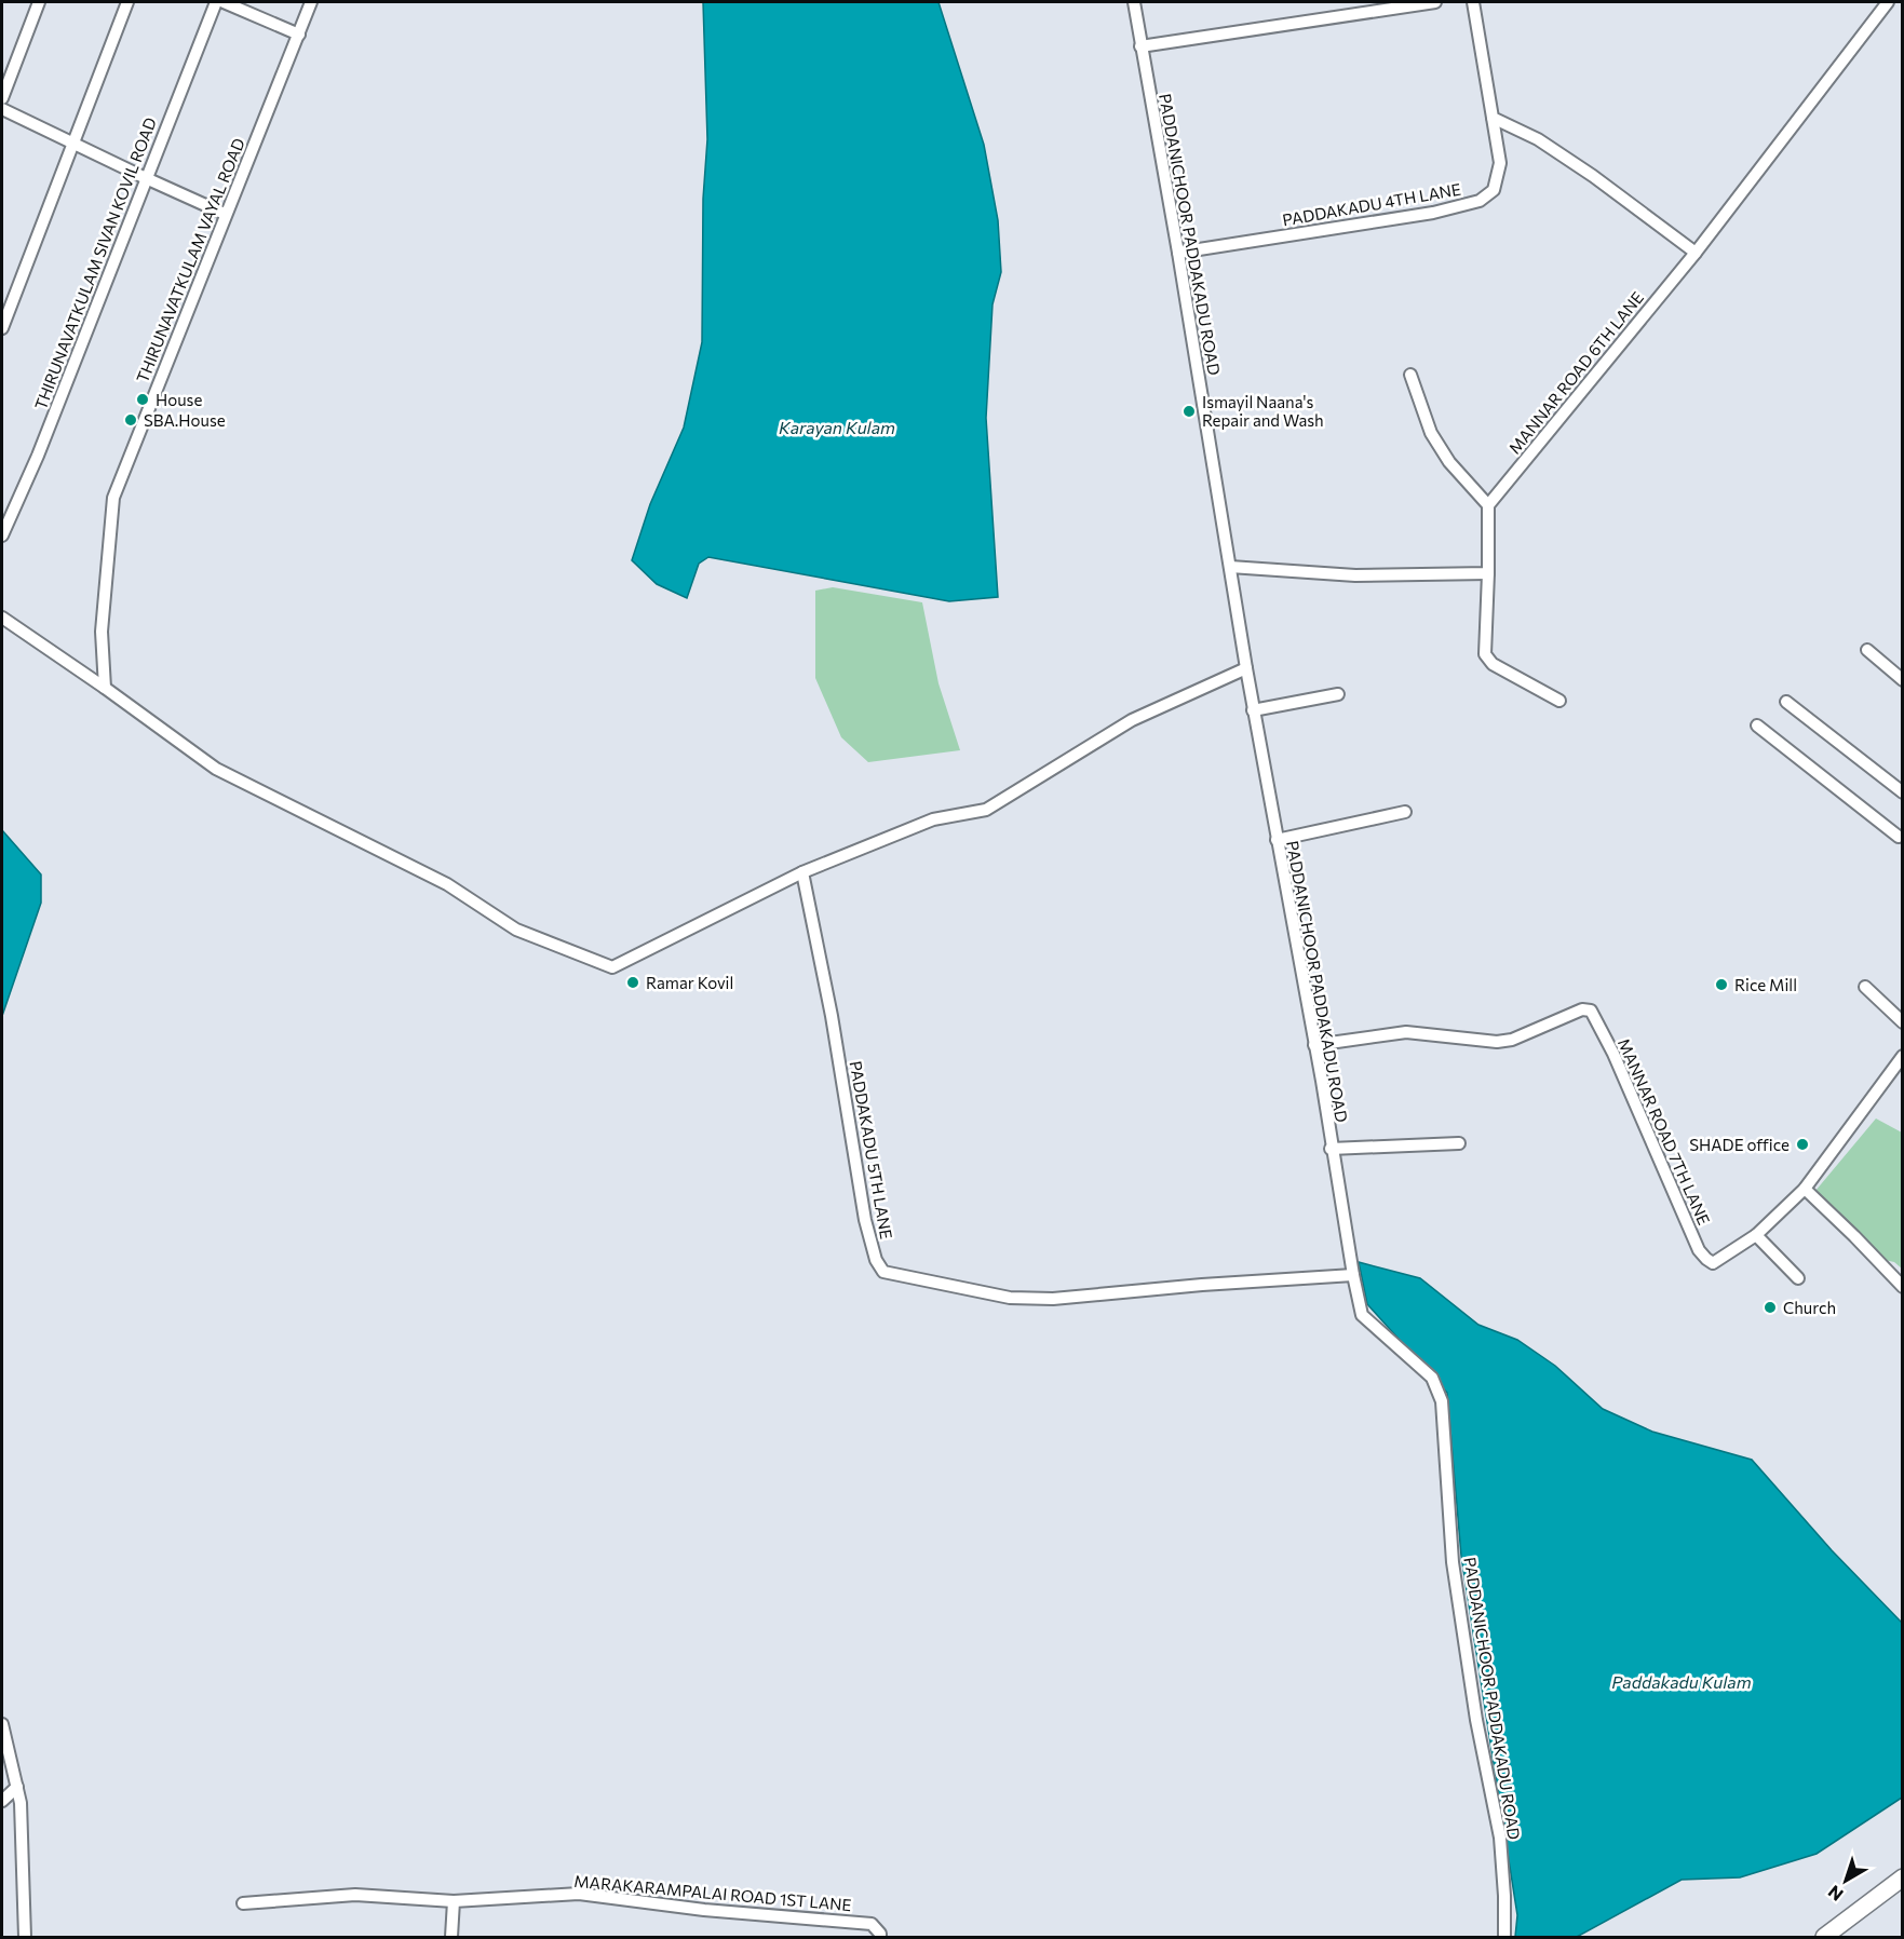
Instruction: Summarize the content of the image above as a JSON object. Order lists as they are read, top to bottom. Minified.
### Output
{"streets":{"street":["PADDAKADU 4TH LANE","PADDANICHOOR PADDAKADU ROAD","THIRUNAVATKULAM VAYAL ROAD","THIRUNAVATKULAM SIVAN KOVIL ROAD","MANNAR ROAD 6TH LANE","MANNAR ROAD 7TH LANE","PADDAKADU 5TH LANE","MARAKARAMPALAI ROAD 1ST LANE"]},"crossings":[["PADDAKADU 4TH LANE","PADDANICHOOR PADDAKADU ROAD"],["PADDANICHOOR PADDAKADU ROAD","MANNAR ROAD 7TH LANE"],["PADDANICHOOR PADDAKADU ROAD","PADDAKADU 5TH LANE"]],"water":["Karayan Kulam","Paddakadu Kulam"],"places":["House","Ismayil Naana's Repair and Wash","SBA.House","Ramar Kovil","Rice Mill","SHADE office","Church"],"north":"bottom left"}
